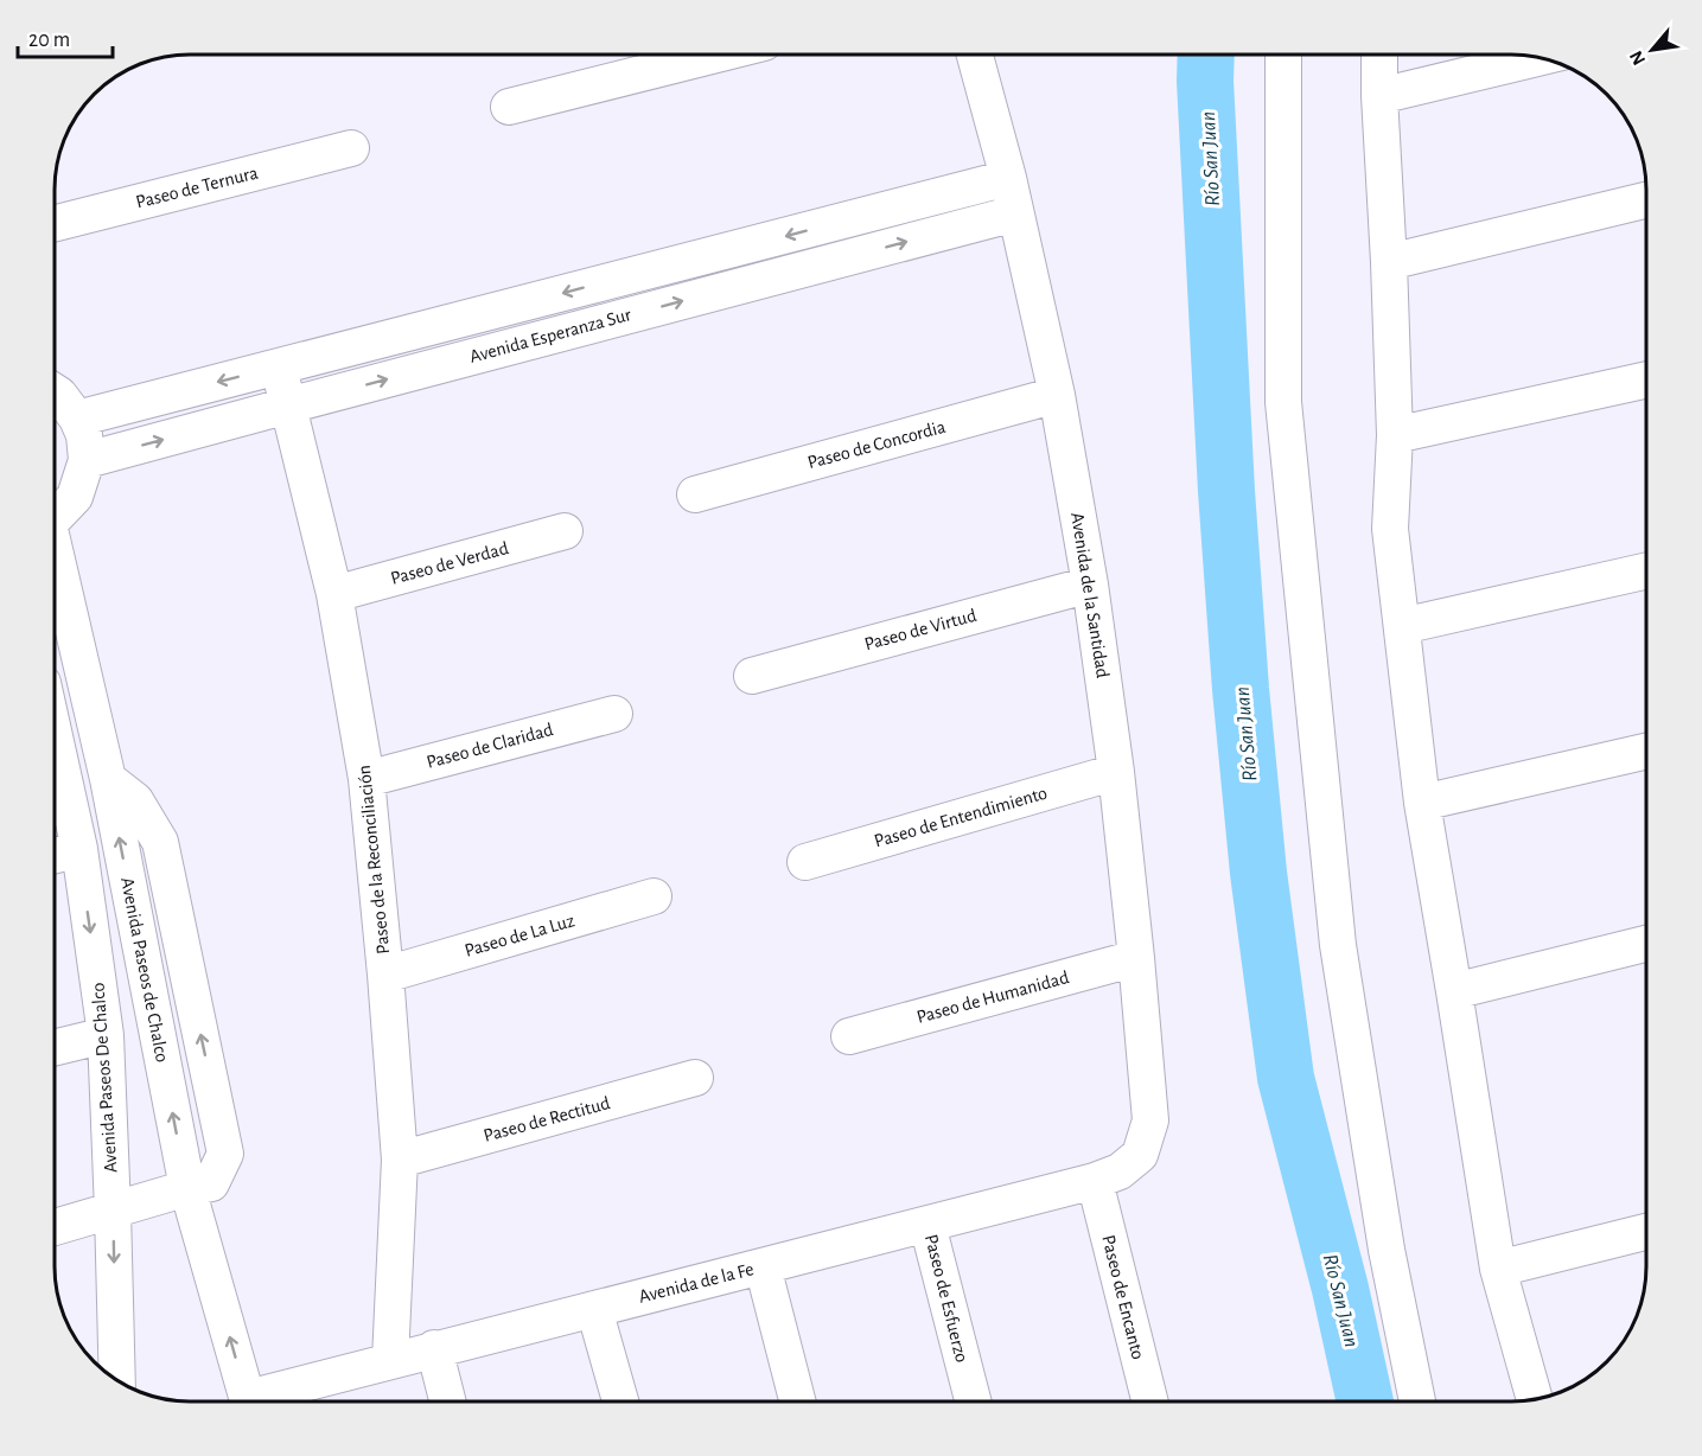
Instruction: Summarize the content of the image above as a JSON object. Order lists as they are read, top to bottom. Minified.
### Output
{"streets":{"street":["Paseo de Ternura","Avenida Esperanza Sur","Paseo de Concordia","Paseo de Verdad","Avenida de la Santidad","Paseo de Virtud","Paseo de Claridad","Paseo de Entendimiento","Paseo de la Reconciliación","Paseo de La Luz","Paseo de Humanidad","Avenida Paseos De Chalco","Paseo de Rectitud","Avenida de la Fe","Paseo de Encanto","Paseo de Esfuerzo"]},"crossings":[["Avenida Esperanza Sur","Avenida de la Santidad"],["Avenida Esperanza Sur","Paseo de la Reconciliación"],["Paseo de Concordia","Avenida de la Santidad"],["Paseo de Verdad","Paseo de la Reconciliación"],["Avenida de la Santidad","Paseo de Virtud"],["Avenida de la Santidad","Paseo de Entendimiento"],["Avenida de la Santidad","Paseo de Humanidad"],["Avenida de la Santidad","Avenida de la Fe"],["Paseo de Claridad","Paseo de la Reconciliación"],["Paseo de la Reconciliación","Paseo de La Luz"],["Paseo de la Reconciliación","Paseo de Rectitud"],["Paseo de la Reconciliación","Avenida de la Fe"],["Avenida de la Fe","Paseo de Encanto"],["Avenida de la Fe","Paseo de Esfuerzo"]],"water":["Río San Juan"],"scale_bar":"20 m","north":"bottom left"}
